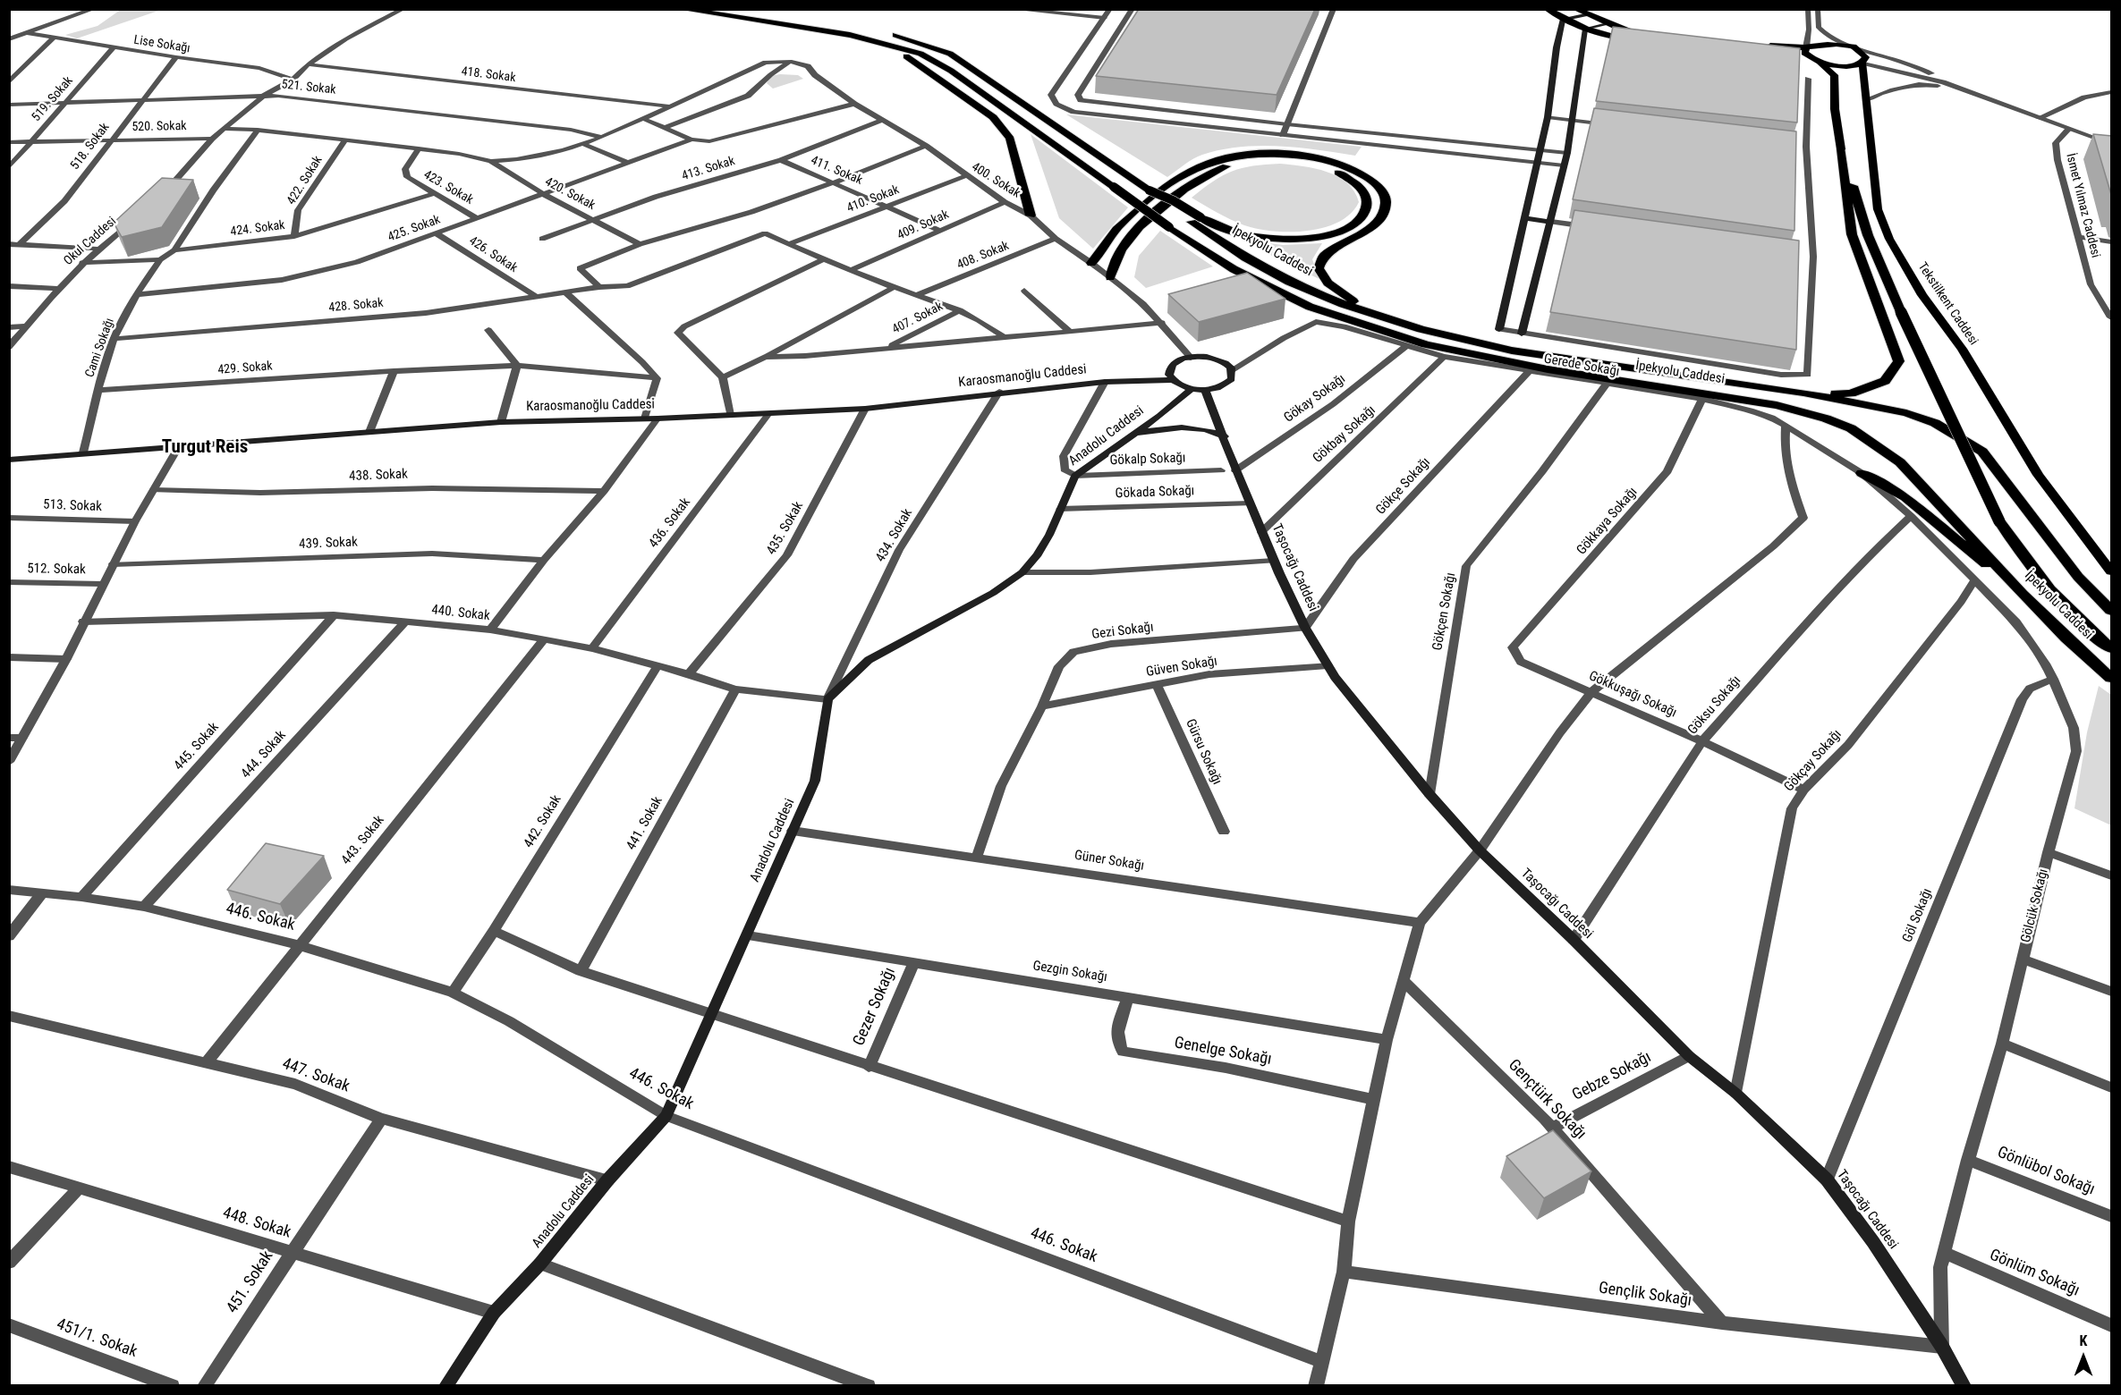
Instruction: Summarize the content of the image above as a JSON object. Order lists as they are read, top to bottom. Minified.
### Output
{"streets":{"highway":["İpekyolu Caddesi"],"main road":["Tekstilkent Caddesi","Karaosmanoğlu Caddesi","Anadolu Caddesi","Taşocağı Caddesi"],"street":["Lise Sokağı","418. Sokak","521. Sokak","519. Sokak","520. Sokak","518. Sokak","413. Sokak","411. Sokak","422. Sokak","400. Sokak","423. Sokak","420. Sokak","410. Sokak","İsmet Yılmaz Caddesi","409. Sokak","424. Sokak","425. Sokak","Okul Caddesi","426. Sokak","408. Sokak","428. Sokak","407. Sokak","Cami Sokağı","Gerede Sokağı","429. Sokak","Gökay Sokağı","Gökbay Sokağı","Gökalp Sokağı","438. Sokak","Gökçe Sokağı","Gökada Sokağı","513. Sokak","Gökkaya Sokağı","436. Sokak","435. Sokak","434. Sokak","439. Sokak","512. Sokak","Gökçen Sokağı","440. Sokak","Gezi Sokağı","Güven Sokağı","Gökkuşağı Sokağı","Göksu Sokağı","445. Sokak","Gürsu Sokağı","444. Sokak","Gökçay Sokağı","442. Sokak","441. Sokak","443. Sokak","Güner Sokağı","Gölcük Sokağı","Göl Sokağı","446. Sokak","Gezgin Sokağı","Gezer Sokağı","Genelge Sokağı","447. Sokak","Gebze Sokağı","Gençtürk Sokağı","Gönlübol Sokağı","448. Sokak","Gönlüm Sokağı","451. Sokak","Gençlik Sokağı","451/1. Sokak"]},"crossings":[["Lise Sokağı","519. Sokak"],["Lise Sokağı","518. Sokak"],["521. Sokak","519. Sokak"],["521. Sokak","518. Sokak"],["519. Sokak","520. Sokak"],["520. Sokak","518. Sokak"],["413. Sokak","411. Sokak"],["413. Sokak","400. Sokak"],["413. Sokak","420. Sokak"],["411. Sokak","410. Sokak"],["411. Sokak","409. Sokak"],["422. Sokak","424. Sokak"],["400. Sokak","410. Sokak"],["400. Sokak","409. Sokak"],["400. Sokak","425. Sokak"],["400. Sokak","408. Sokak"],["423. Sokak","424. Sokak"],["423. Sokak","425. Sokak"],["420. Sokak","425. Sokak"],["410. Sokak","428. Sokak"],["409. Sokak","428. Sokak"],["424. Sokak","Okul Caddesi"],["424. Sokak","Cami Sokağı"],["425. Sokak","426. Sokak"],["425. Sokak","Cami Sokağı"],["426. Sokak","428. Sokak"],["408. Sokak","428. Sokak"],["428. Sokak","407. Sokak"],["428. Sokak","Cami Sokağı"],["Cami Sokağı","429. Sokak"],["Cami Sokağı","Karaosmanoğlu Caddesi"],["Gerede Sokağı","Gökay Sokağı"],["Gerede Sokağı","Gökbay Sokağı"],["Gerede Sokağı","Gökçe Sokağı"],["Gerede Sokağı","Gökkaya Sokağı"],["Gerede Sokağı","Gökçen Sokağı"],["Gerede Sokağı","Göksu Sokağı"],["Gerede Sokağı","Gölcük Sokağı"],["Karaosmanoğlu Caddesi","436. Sokak"],["Karaosmanoğlu Caddesi","435. Sokak"],["Karaosmanoğlu Caddesi","434. Sokak"],["Gökay Sokağı","Taşocağı Caddesi"],["Gökbay Sokağı","Taşocağı Caddesi"],["Anadolu Caddesi","Gökalp Sokağı"],["Anadolu Caddesi","Gökada Sokağı"],["Anadolu Caddesi","434. Sokak"],["Anadolu Caddesi","440. Sokak"],["Anadolu Caddesi","Güner Sokağı"],["Anadolu Caddesi","446. Sokak"],["Anadolu Caddesi","Gezgin Sokağı"],["Anadolu Caddesi","447. Sokak"],["Anadolu Caddesi","448. Sokak"],["Gökçe Sokağı","Taşocağı Caddesi"],["Gökçe Sokağı","Gezi Sokağı"],["Gökada Sokağı","Taşocağı Caddesi"],["Gökkaya Sokağı","Gökkuşağı Sokağı"],["436. Sokak","440. Sokak"],["435. Sokak","440. Sokak"],["434. Sokak","440. Sokak"],["Taşocağı Caddesi","Gökçen Sokağı"],["Taşocağı Caddesi","Gezi Sokağı"],["Taşocağı Caddesi","Güven Sokağı"],["Taşocağı Caddesi","Göksu Sokağı"],["Taşocağı Caddesi","Gökçay Sokağı"],["Taşocağı Caddesi","Gölcük Sokağı"],["Taşocağı Caddesi","Göl Sokağı"],["Taşocağı Caddesi","Gebze Sokağı"],["Taşocağı Caddesi","Gençlik Sokağı"],["440. Sokak","445. Sokak"],["440. Sokak","444. Sokak"],["440. Sokak","442. Sokak"],["440. Sokak","441. Sokak"],["440. Sokak","443. Sokak"],["Gezi Sokağı","Güven Sokağı"],["Gezi Sokağı","Güner Sokağı"],["Güven Sokağı","Gürsu Sokağı"],["Gökkuşağı Sokağı","Göksu Sokağı"],["Gökkuşağı Sokağı","Gökçay Sokağı"],["Göksu Sokağı","Gölcük Sokağı"],["445. Sokak","446. Sokak"],["444. Sokak","446. Sokak"],["Gökçay Sokağı","Gölcük Sokağı"],["442. Sokak","446. Sokak"],["443. Sokak","446. Sokak"],["443. Sokak","447. Sokak"],["Gölcük Sokağı","Göl Sokağı"],["Gölcük Sokağı","Gönlübol Sokağı"],["Gölcük Sokağı","Gönlüm Sokağı"],["Gölcük Sokağı","Gençlik Sokağı"],["Gezgin Sokağı","Gezer Sokağı"],["Gezgin Sokağı","Genelge Sokağı"],["447. Sokak","451. Sokak"],["Gebze Sokağı","Gençtürk Sokağı"],["Gençtürk Sokağı","Gençlik Sokağı"],["448. Sokak","451. Sokak"]],"districts":["Turgut Reis"],"north":"top"}
